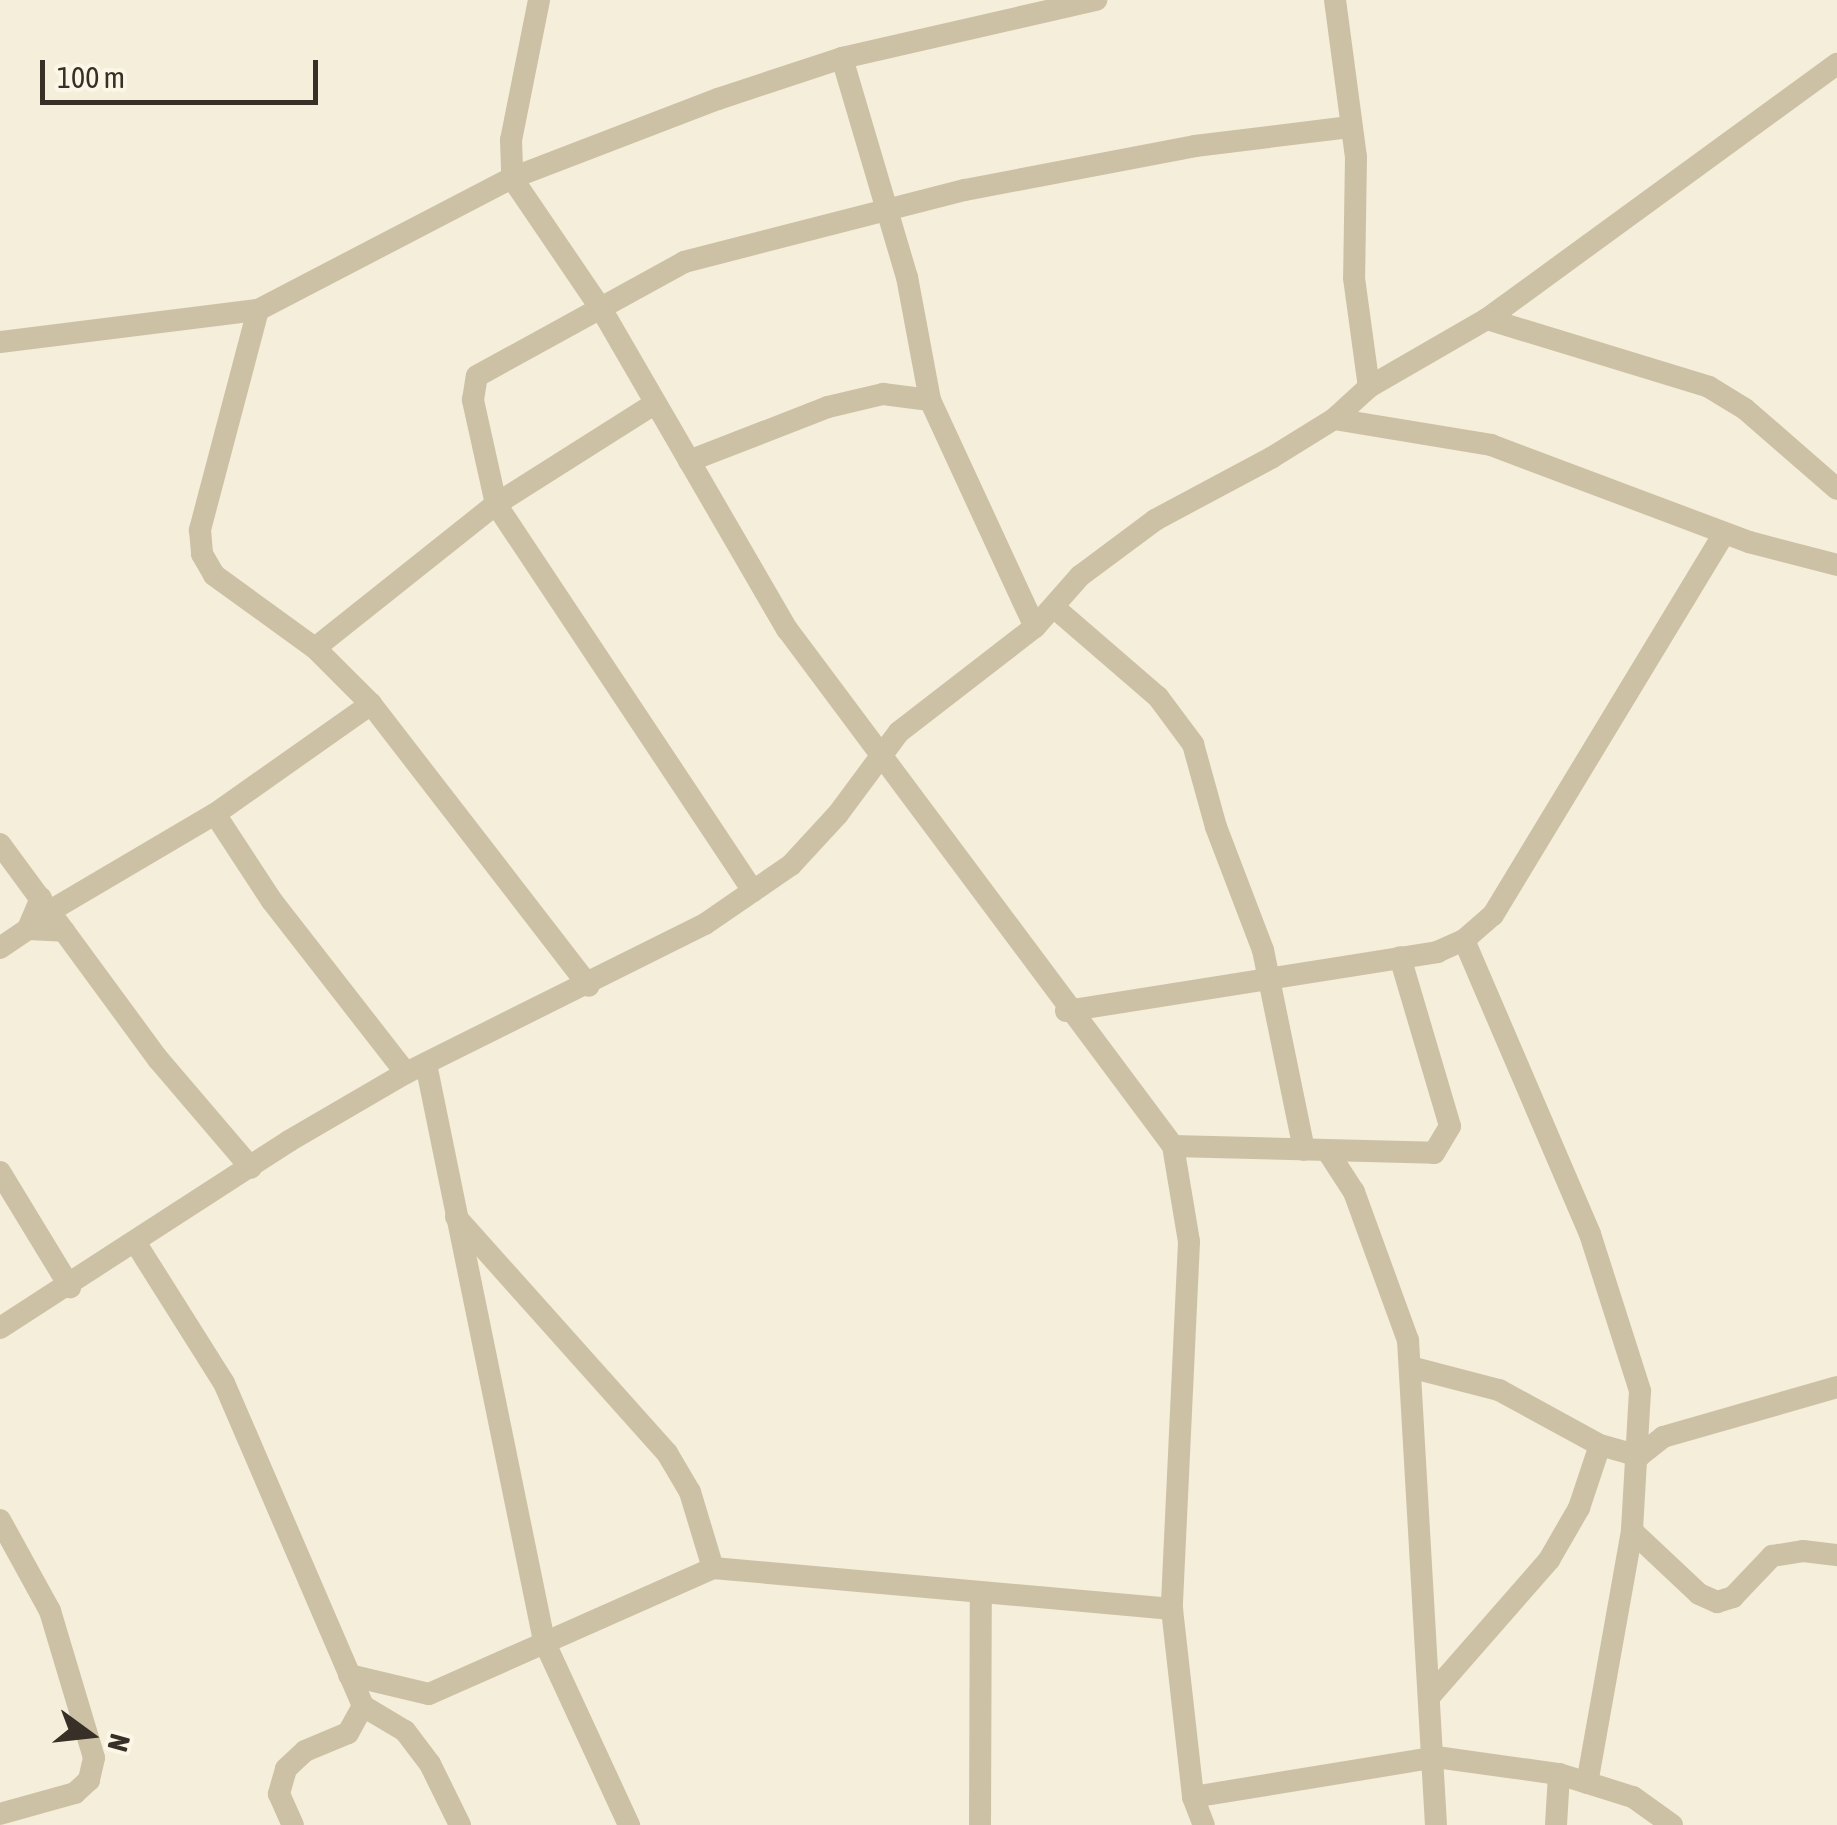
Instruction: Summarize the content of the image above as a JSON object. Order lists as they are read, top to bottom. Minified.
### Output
{"scale_bar":"100 m","north":"right"}
